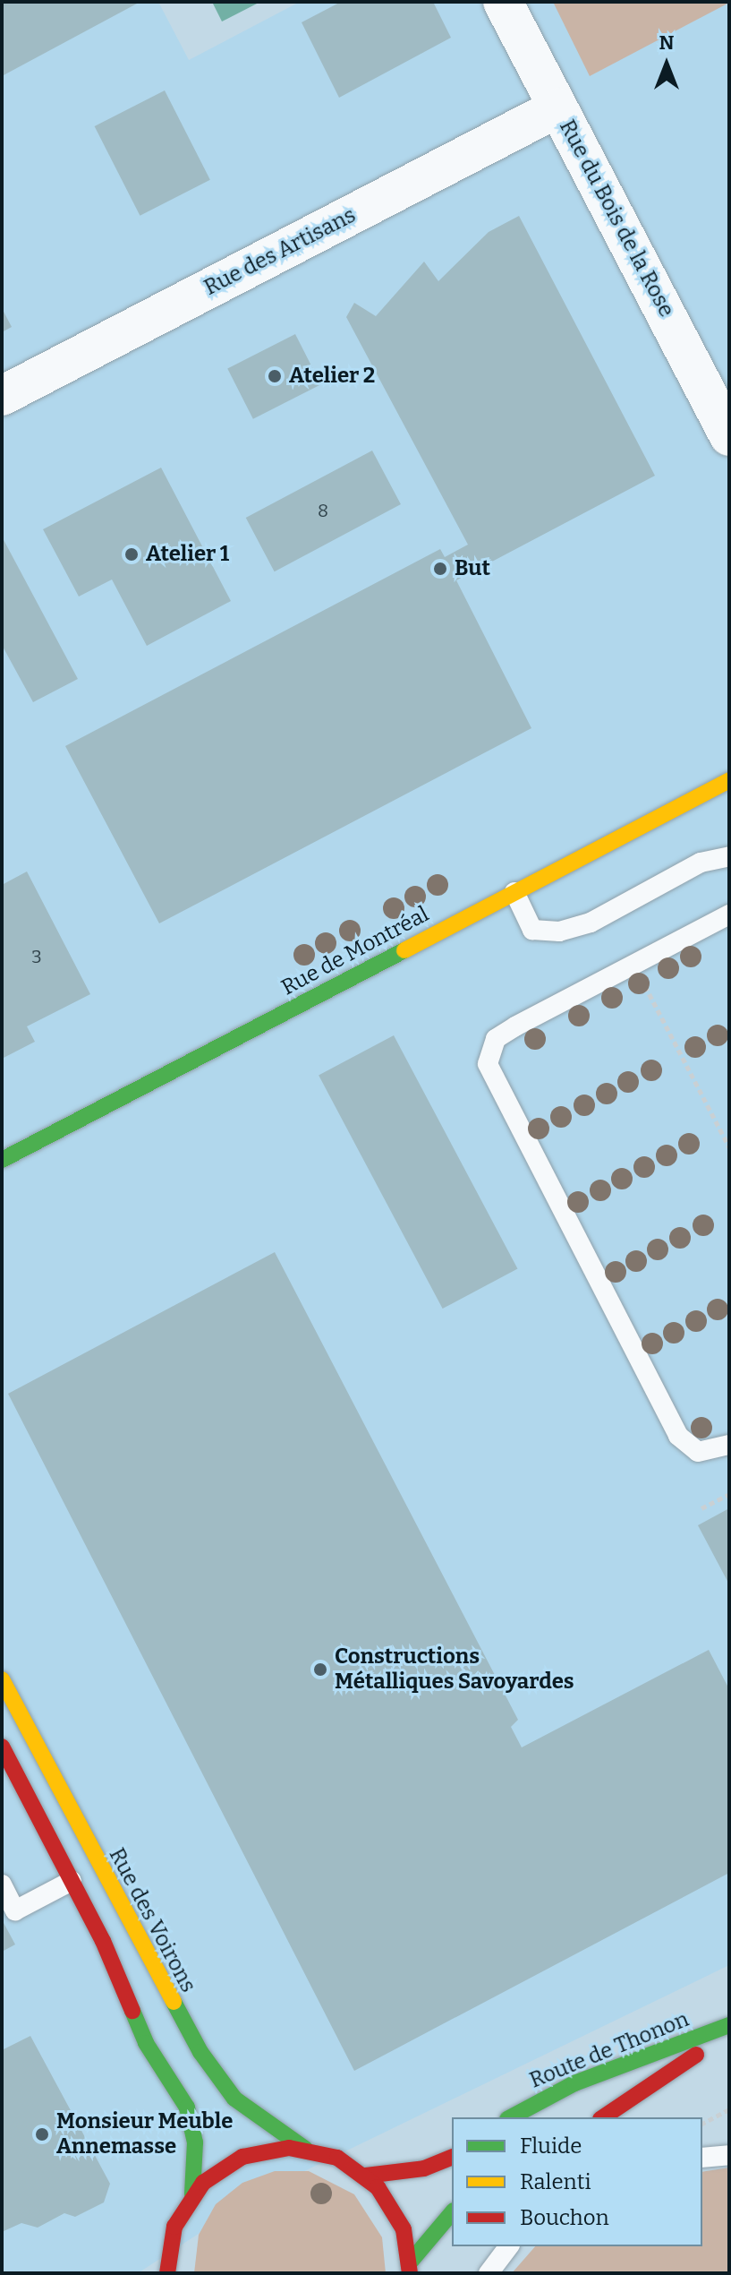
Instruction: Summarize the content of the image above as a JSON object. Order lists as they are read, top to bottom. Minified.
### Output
{"streets":{"street":["Rue du Bois de la Rose","Rue des Artisans","Rue de Montréal","Rue des Voirons","Route de Thonon"]},"crossings":[["Rue du Bois de la Rose","Rue des Artisans"]],"places":["Atelier 2","Atelier 1","But","Constructions Métalliques Savoyardes","Monsieur Meuble Annemasse"],"house_numbers":["8","3"],"legend":["Fluide","Ralenti","Bouchon"],"north":"top"}
